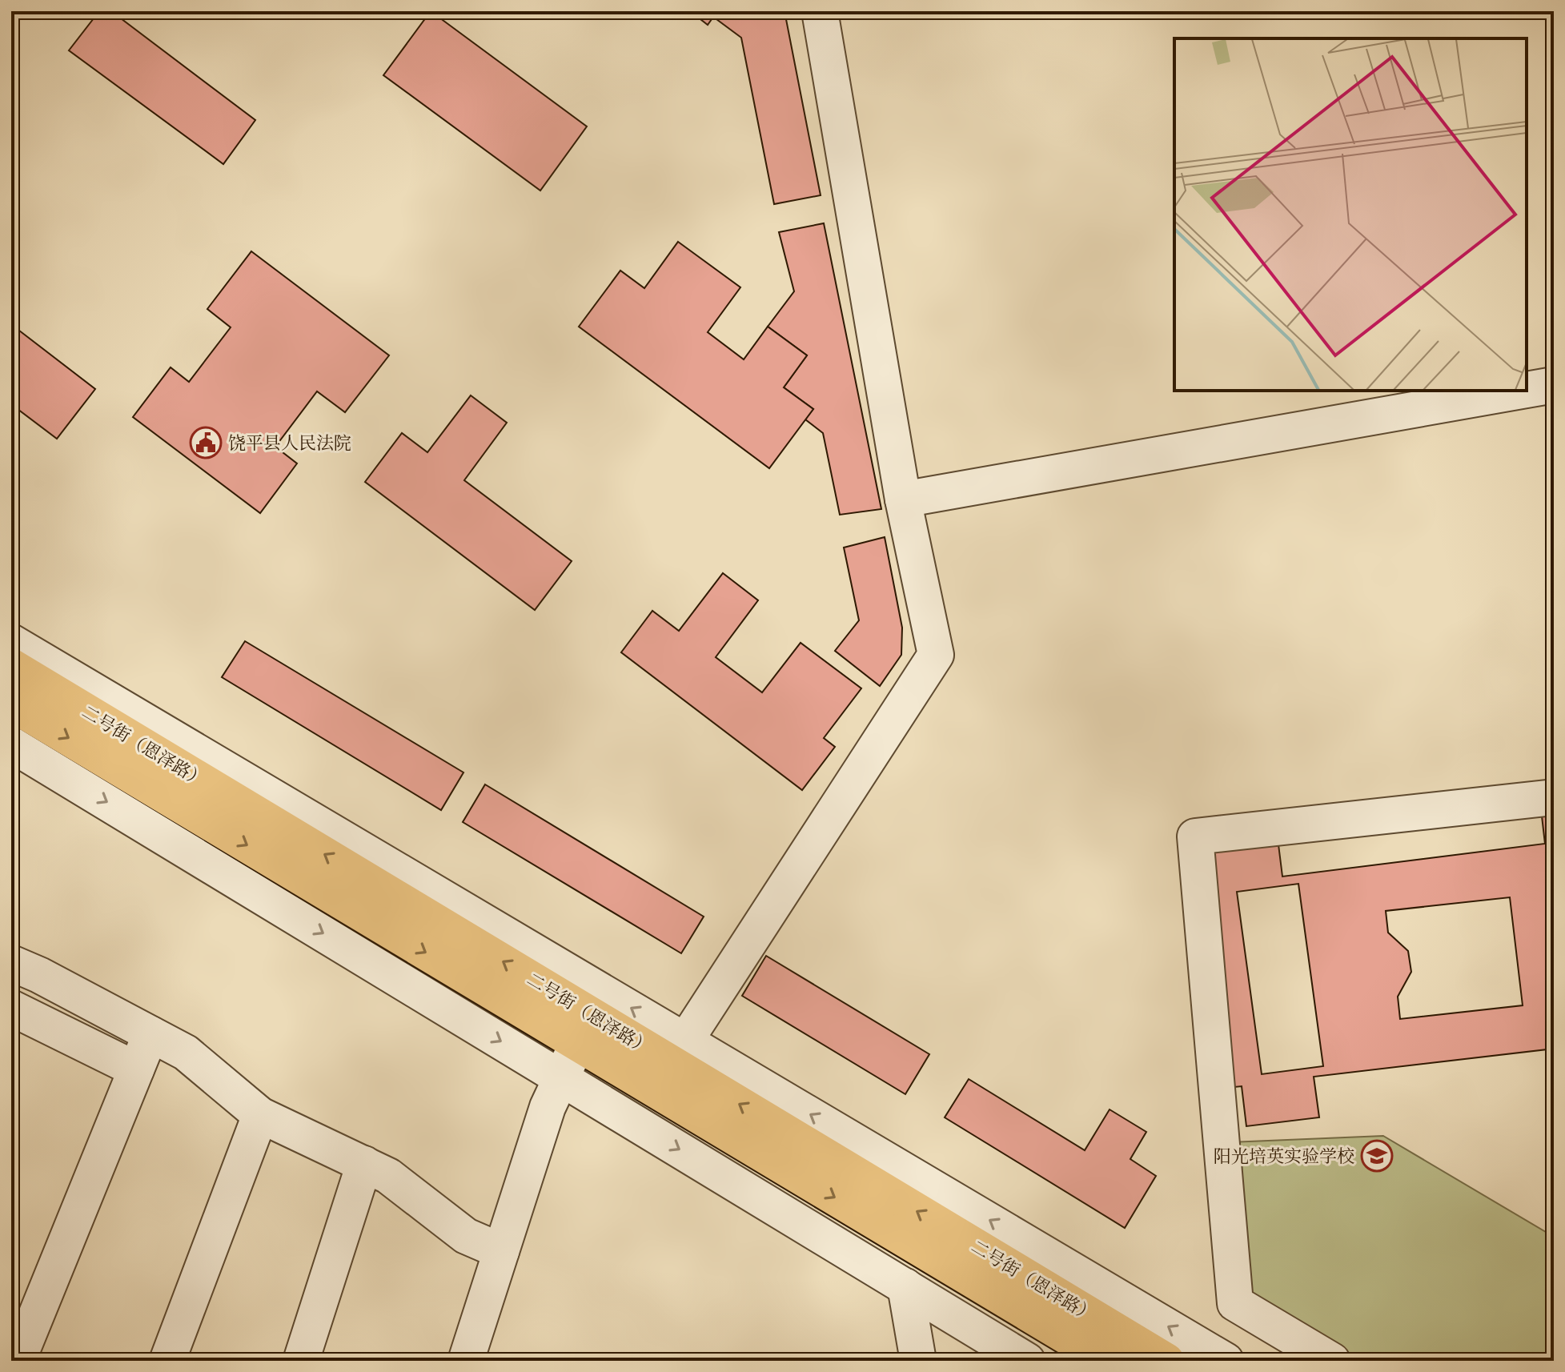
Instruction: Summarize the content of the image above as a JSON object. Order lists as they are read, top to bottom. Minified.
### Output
{"streets":{"main road":["二号街（恩泽路）"]},"places":{"public building":["饶平县人民法院"],"school or university":["阳光培英实验学校"]}}
